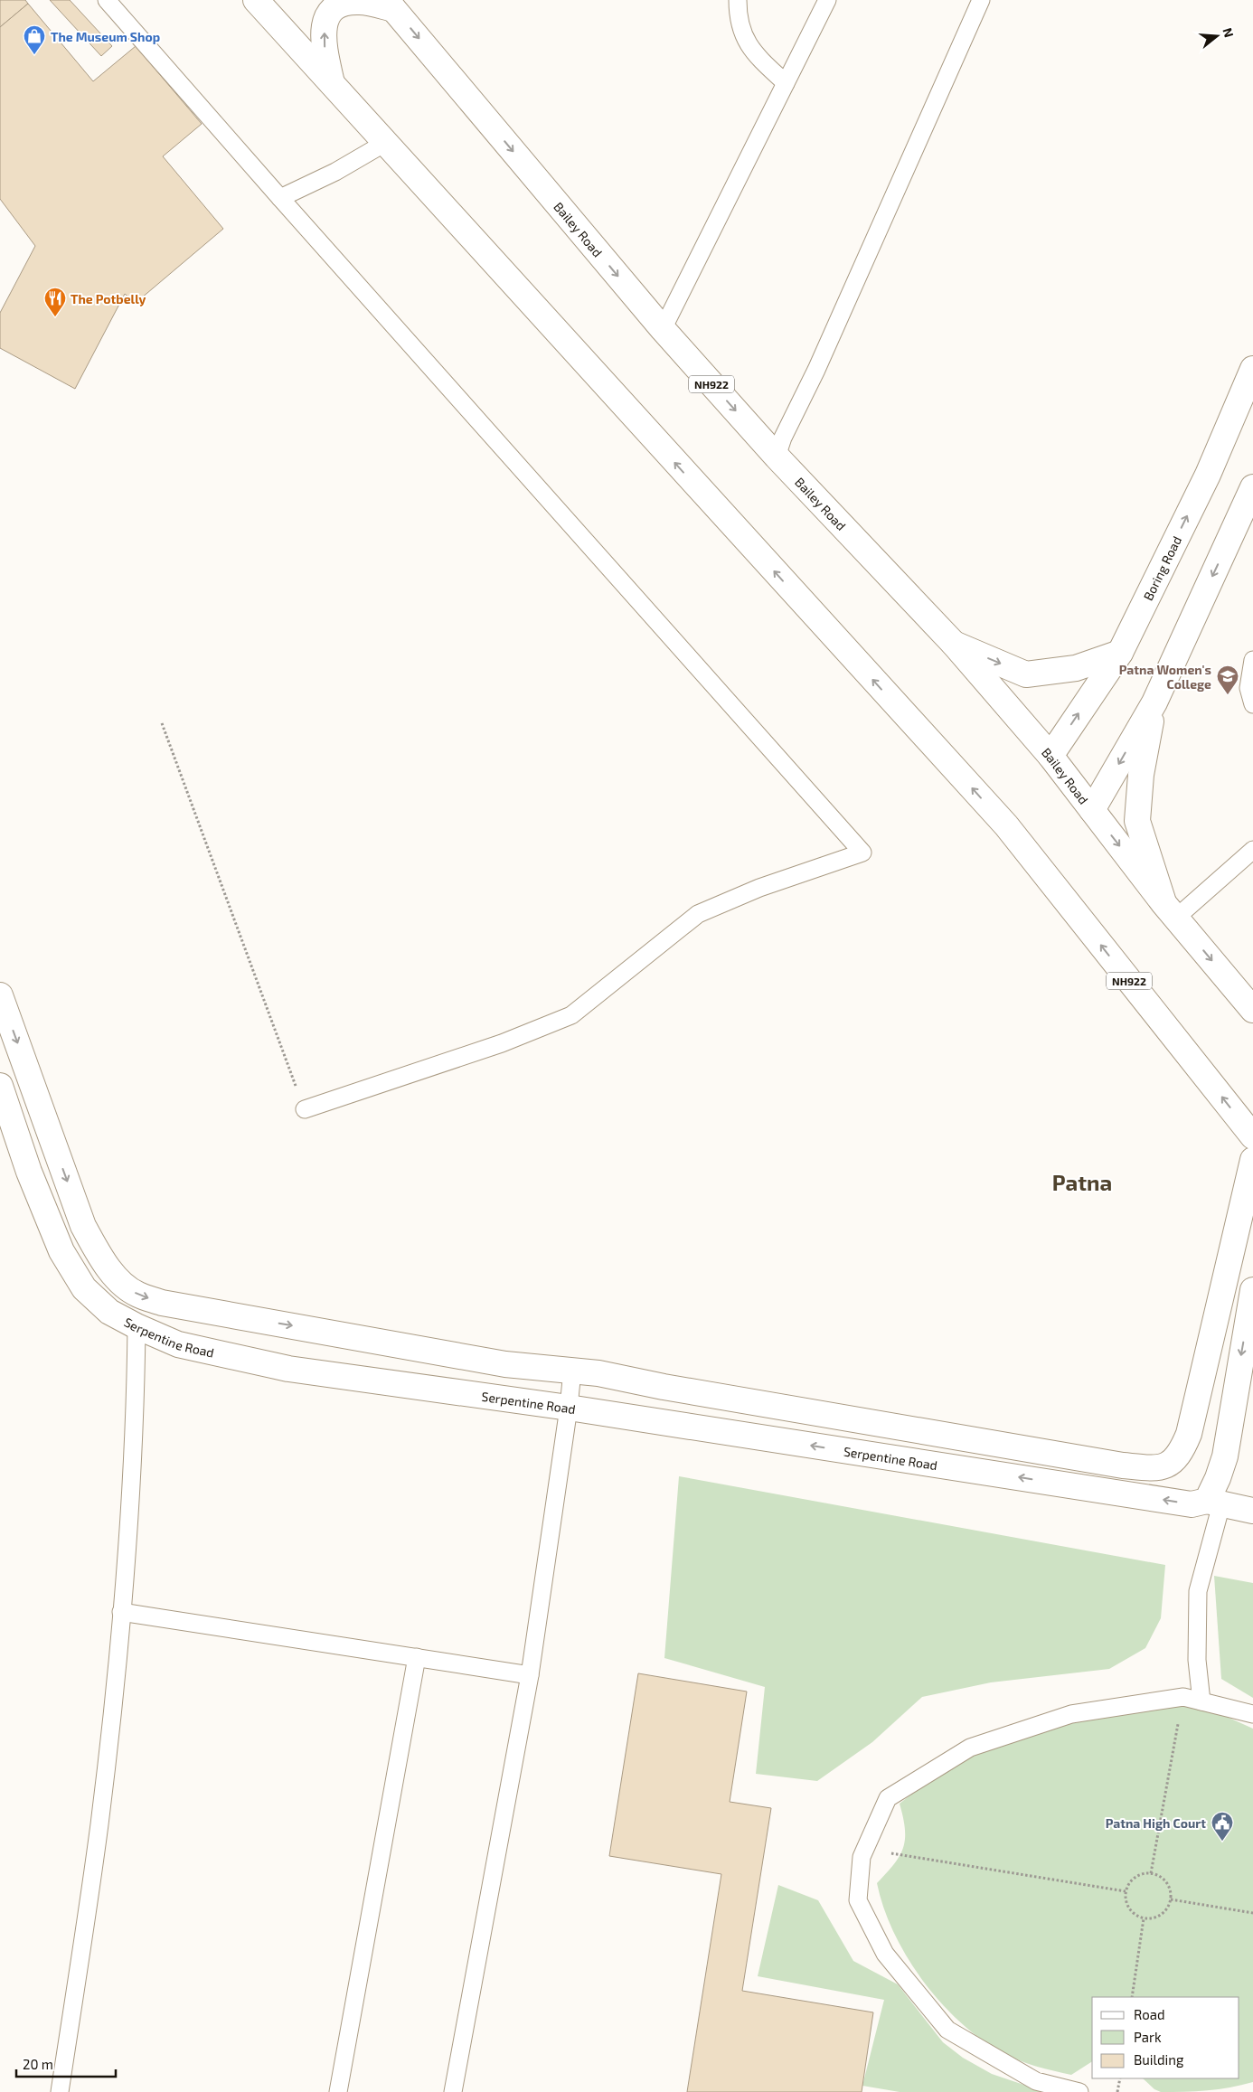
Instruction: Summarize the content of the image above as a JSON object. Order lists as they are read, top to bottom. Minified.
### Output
{"streets":{"main road":["Bailey Road","NH922","Boring Road","Serpentine Road"]},"crossings":[["Bailey Road","Boring Road"]],"one_way":["Serpentine Road"],"districts":["Patna"],"places":{"shop":["The Museum Shop"],"restaurant":["The Potbelly"],"school or university":["Patna Women's College"],"public building":["Patna High Court"]},"legend":["Road","Park","Building"],"scale_bar":"20 m","north":"right"}
